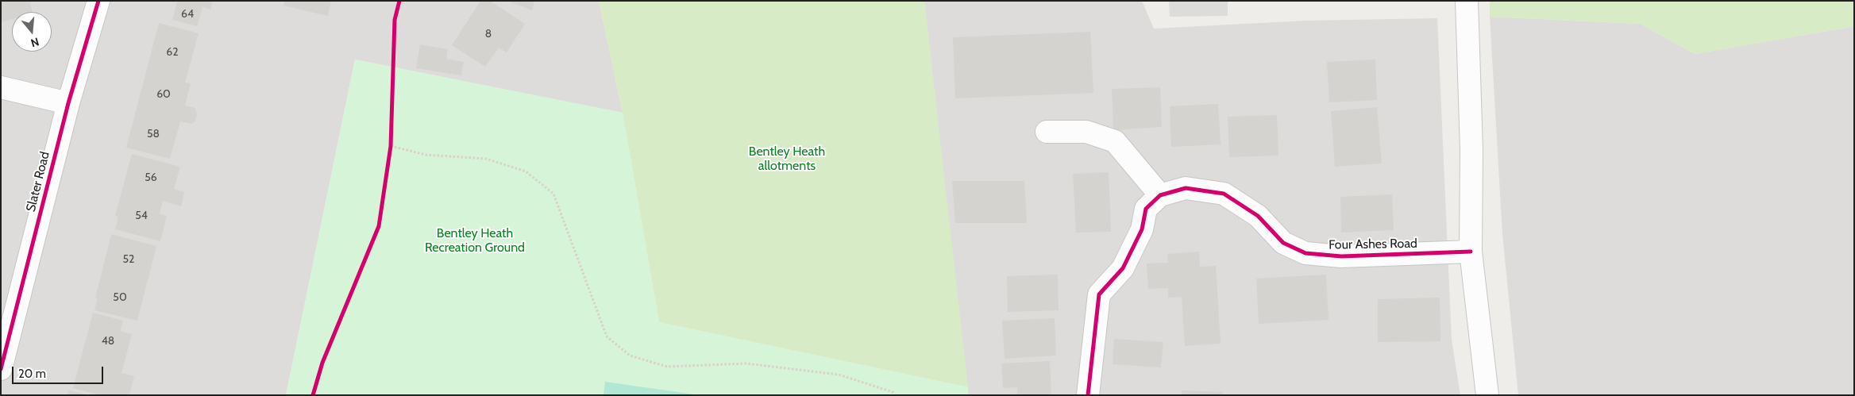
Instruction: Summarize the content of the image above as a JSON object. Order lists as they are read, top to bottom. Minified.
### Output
{"streets":{"street":["Slater Road","Four Ashes Road"]},"parks":["Bentley Heath allotments","Bentley Heath Recreation Ground"],"house_numbers":["64","8","62","60","58","56","54","52","50","48"],"scale_bar":"20 m","north":"bottom"}
